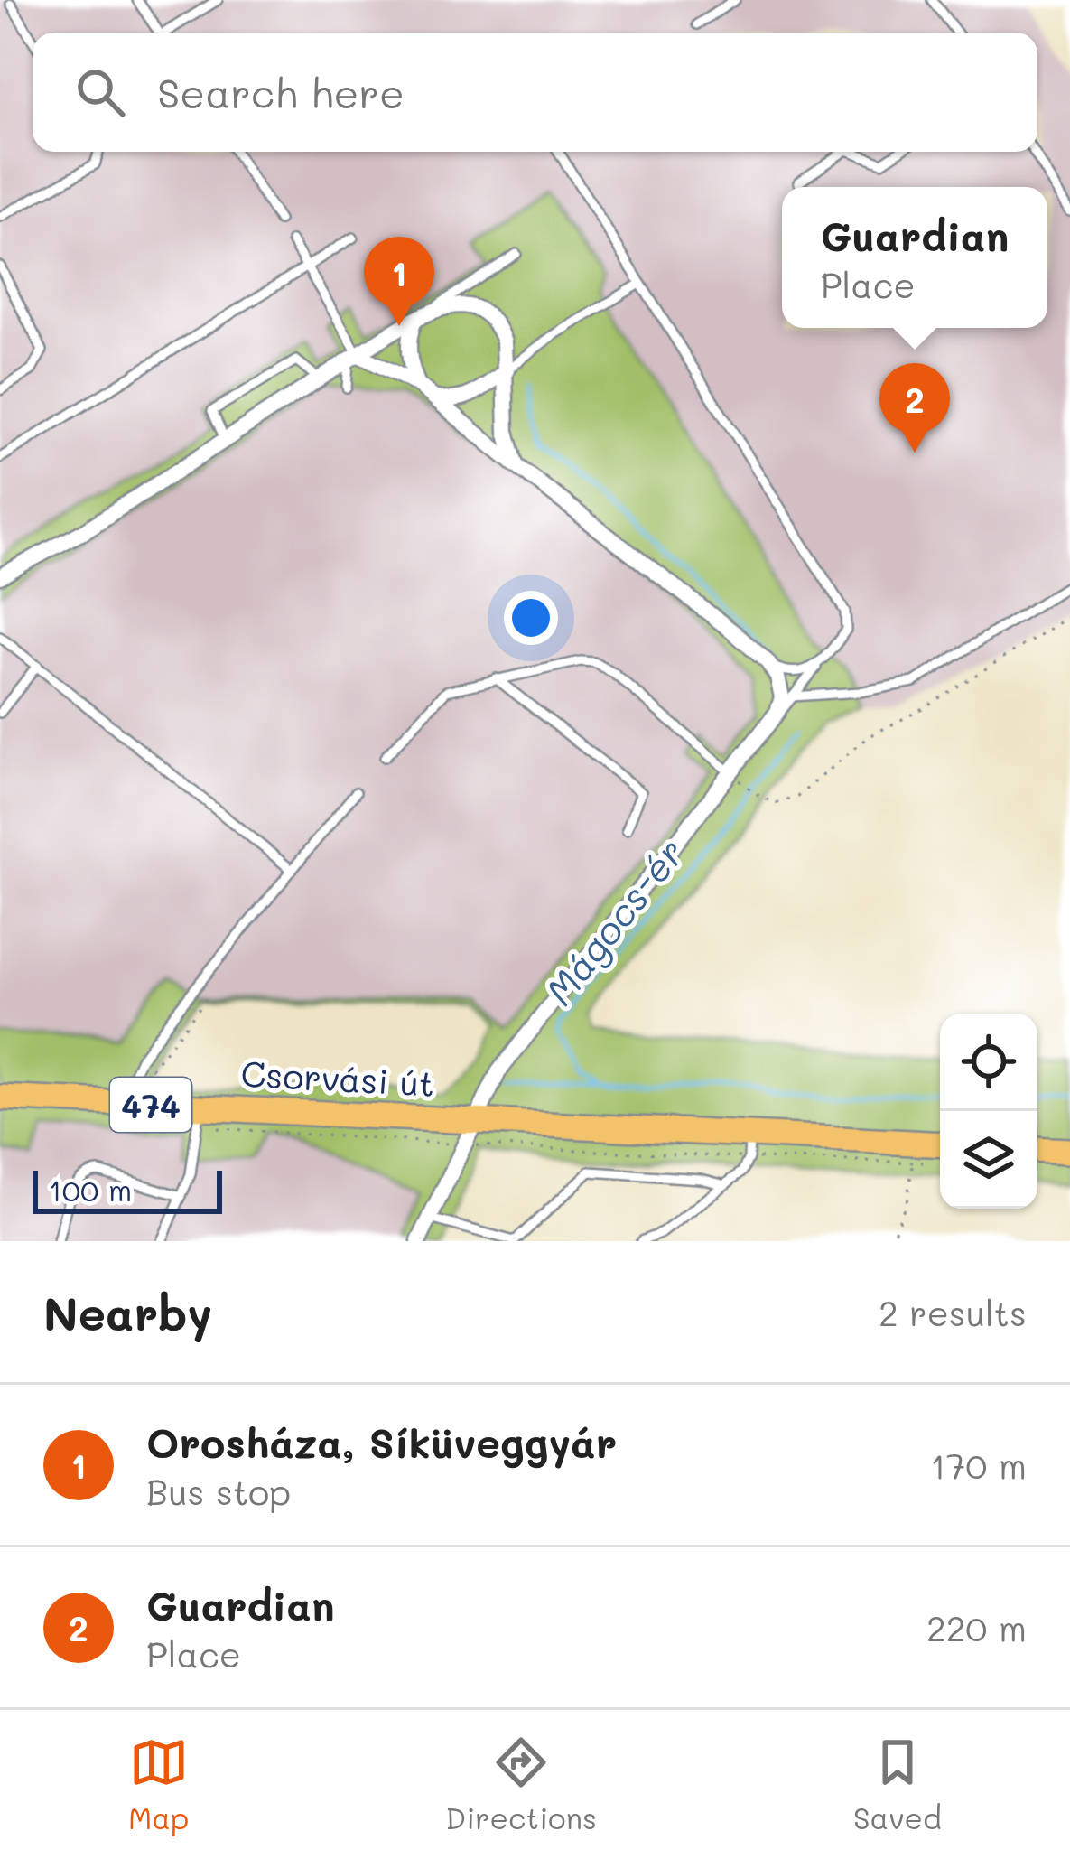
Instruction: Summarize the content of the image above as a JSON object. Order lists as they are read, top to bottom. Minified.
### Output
{"streets":{"main road":["Csorvási út","474"]},"crossings":[["Csorvási út","474"]],"water":["Mágocs-ér"],"scale_bar":"100 m","page":{"search":"Search here","popup":["Guardian","Place"],"pins":["1","2"],"scale":"100 m","heading":["Nearby","2 results"],"list":[{"mark":"1","name":"Orosháza, Síküveggyár","note":"Bus stop","value":"170 m"},{"mark":"2","name":"Guardian","note":"Place","value":"220 m"}],"nav":["Map","Directions","Saved"]}}
